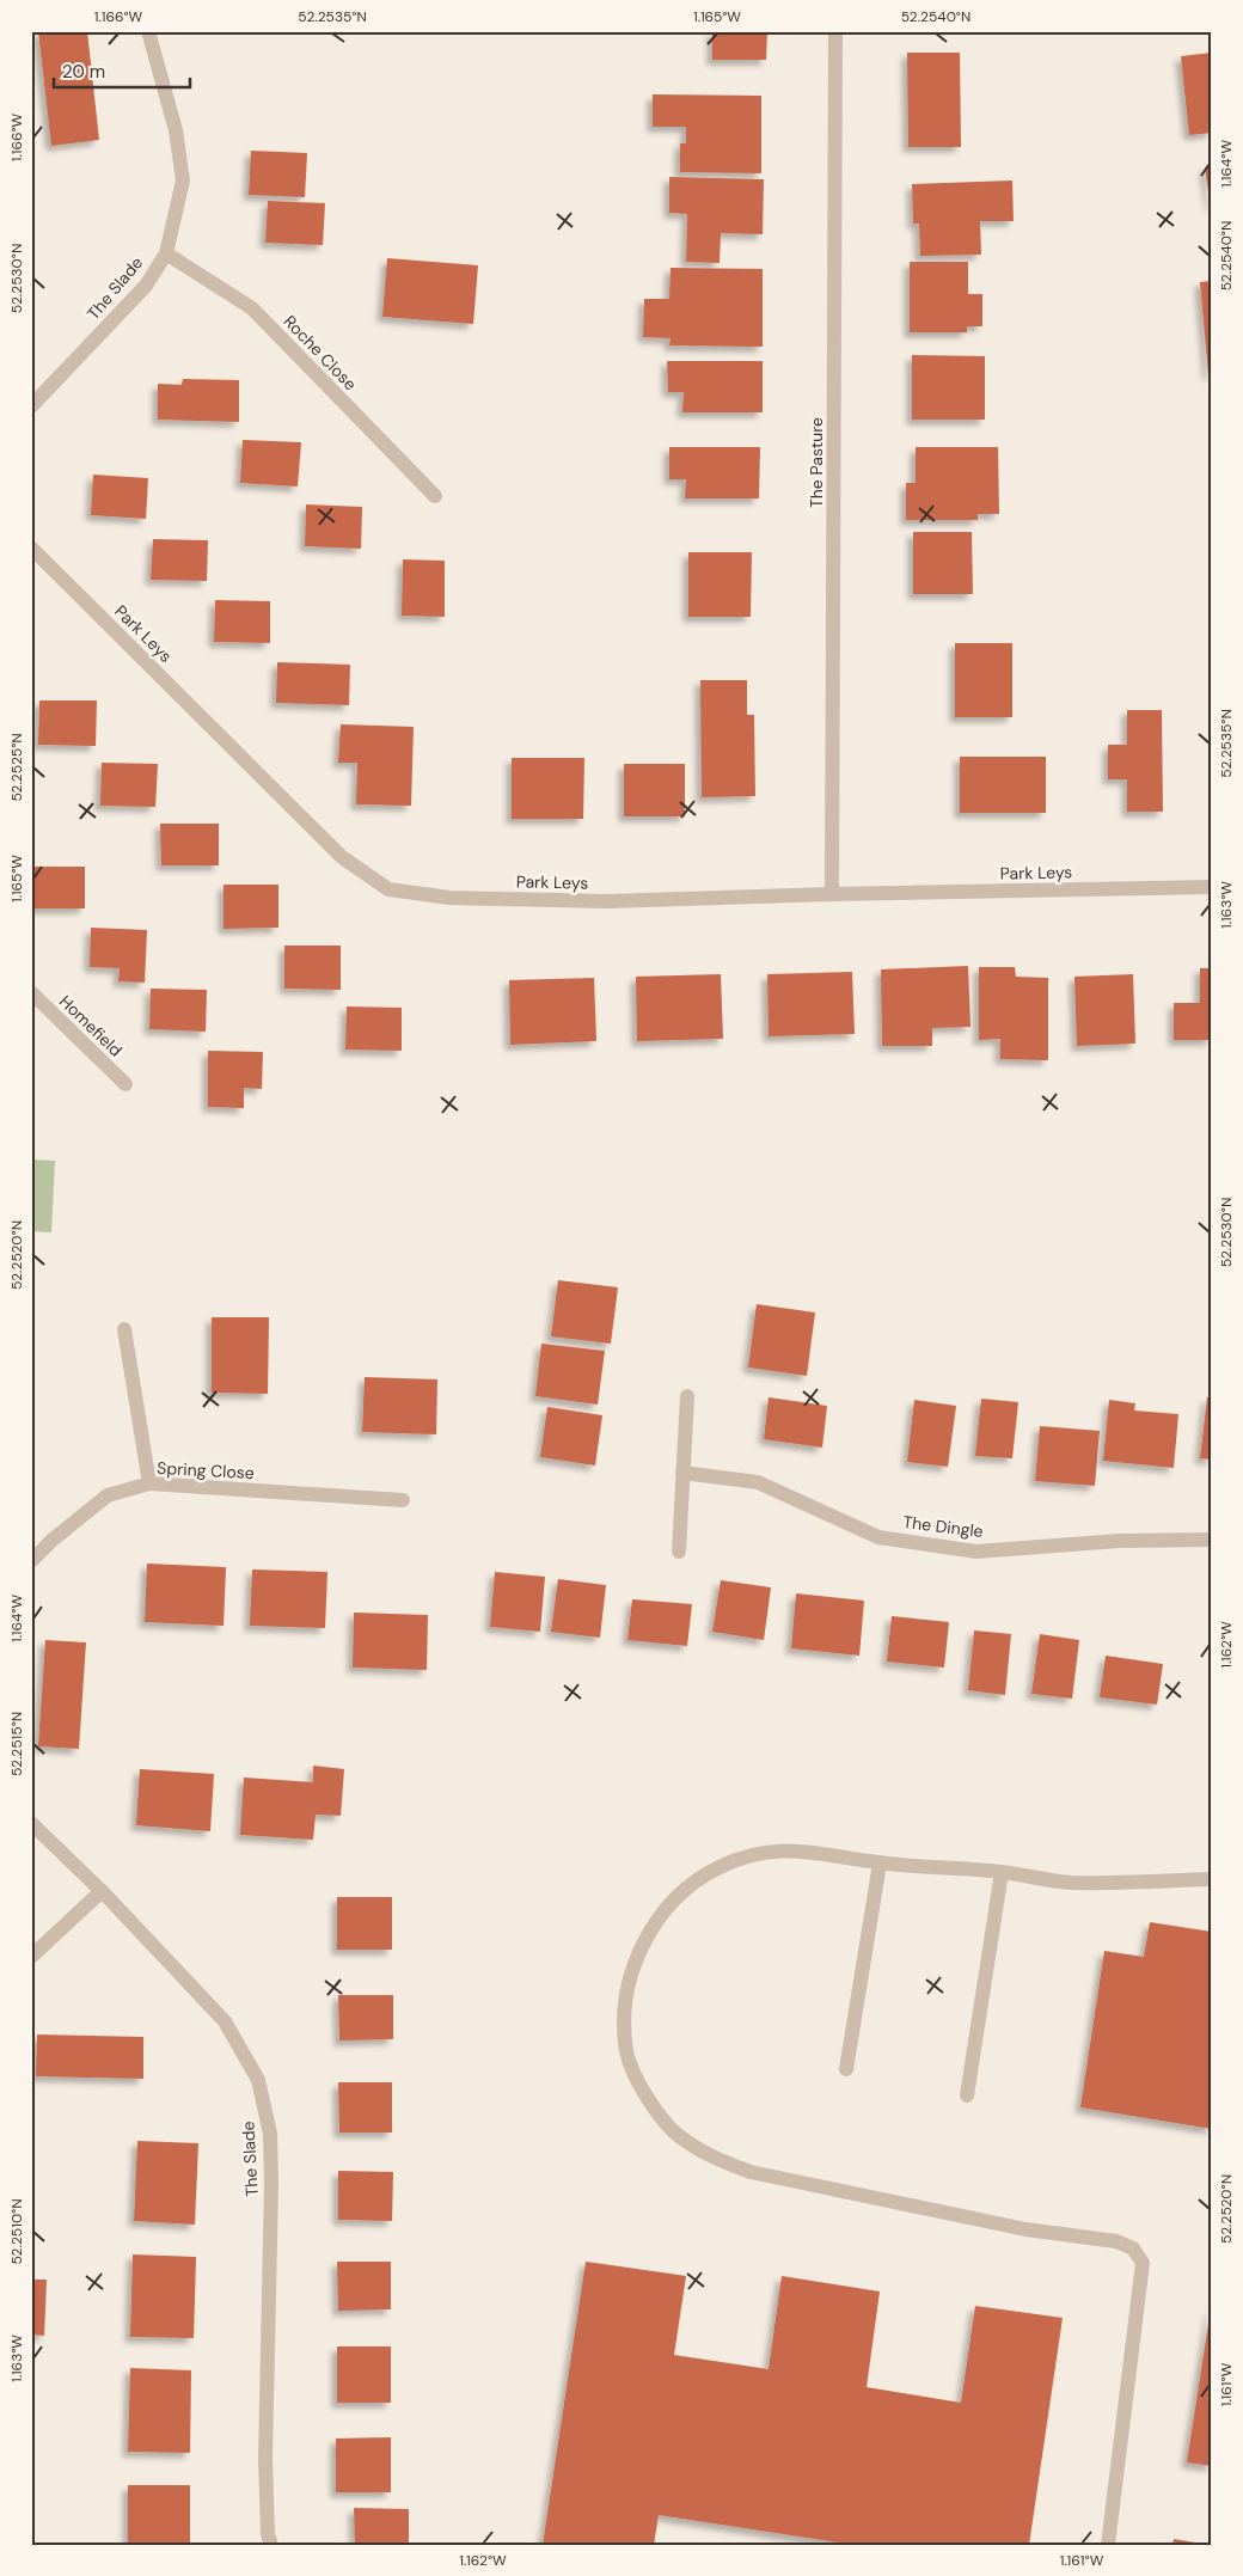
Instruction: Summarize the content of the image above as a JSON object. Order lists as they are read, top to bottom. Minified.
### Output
{"streets":{"street":["The Slade","Roche Close","The Pasture","Park Leys","Homefield","Spring Close","The Dingle"]},"crossings":[["The Slade","Roche Close"],["The Pasture","Park Leys"]],"scale_bar":"20 m","coordinates":["1.166°W","52.2535°N","1.165°W","52.2540°N","1.164°W","52.2530°N","52.2525°N","1.163°W","52.2520°N","1.162°W","52.2515°N","52.2510°N","1.161°W"]}
